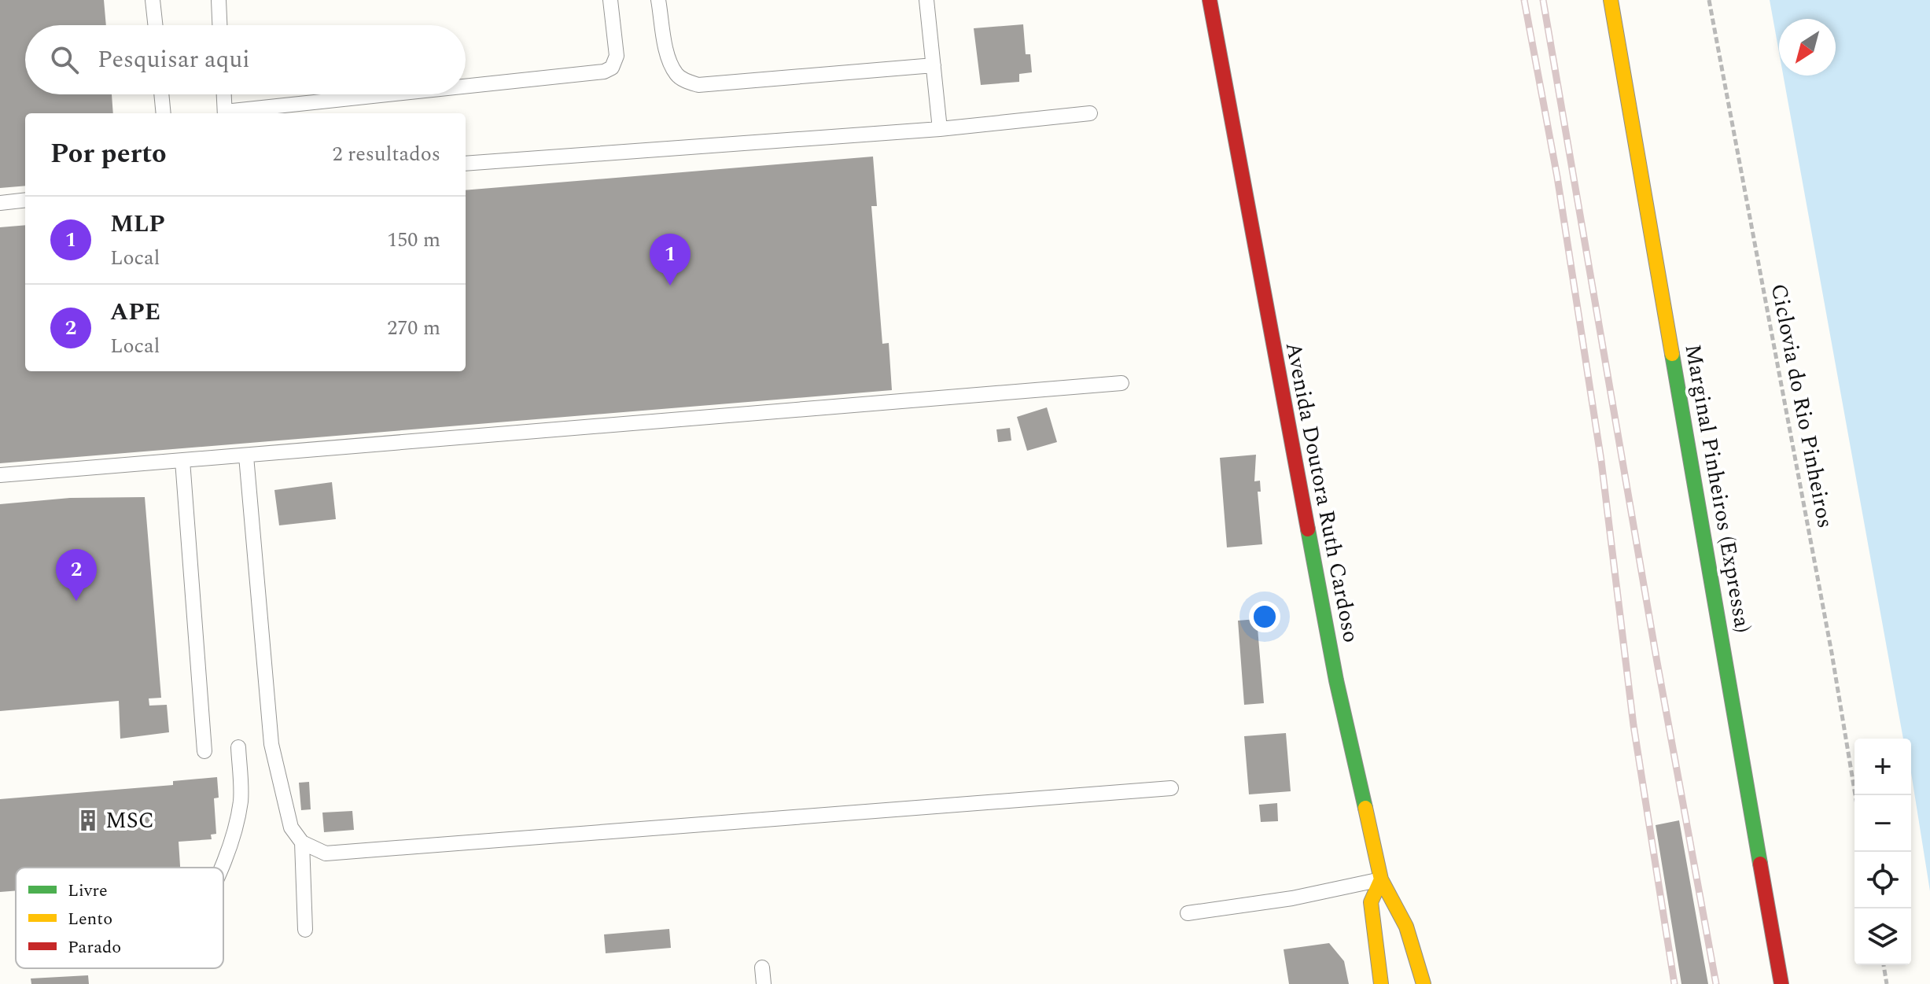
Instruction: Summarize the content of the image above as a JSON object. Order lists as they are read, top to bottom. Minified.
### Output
{"streets":{"main road":["Marginal Pinheiros (Expressa)","Avenida Doutora Ruth Cardoso"],"path":["Ciclovia do Rio Pinheiros"]},"places":{"building":["MSC"]},"legend":["Livre","Lento","Parado"],"north":"bottom left","page":{"search":"Pesquisar aqui","heading":["Por perto","2 resultados"],"list":[{"mark":"1","name":"MLP","note":"Local","value":"150 m"},{"mark":"2","name":"APE","note":"Local","value":"270 m"}],"pins":["1","2"],"map_buttons":["+","−"]}}
